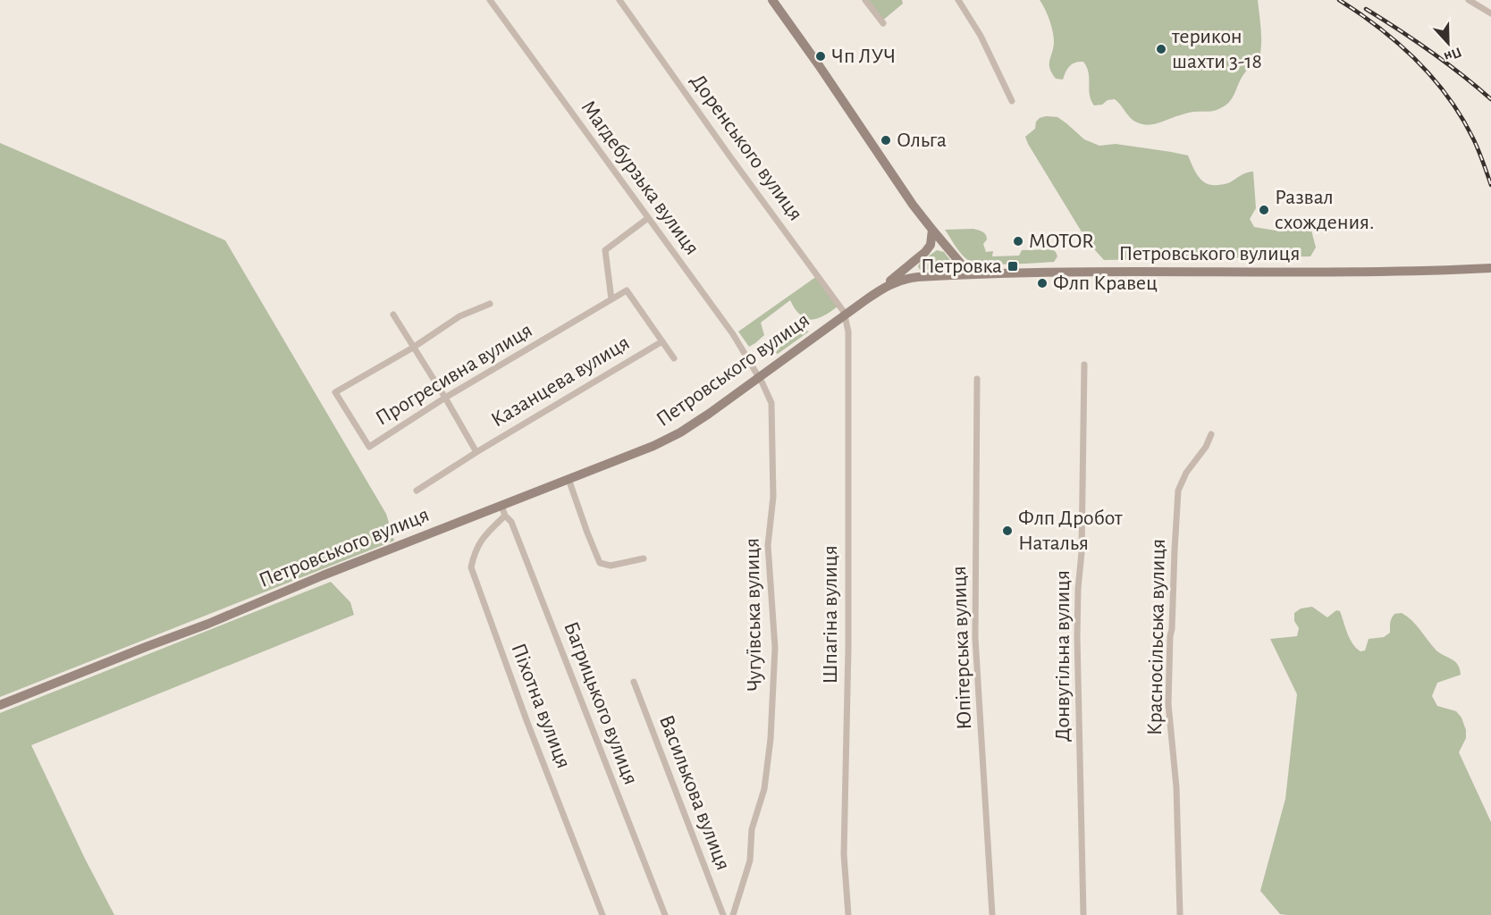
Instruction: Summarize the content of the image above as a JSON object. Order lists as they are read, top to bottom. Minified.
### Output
{"streets":{"main road":["Петровського вулиця"],"street":["Доренського вулиця","Магдебурзька вулиця","Прогресивна вулиця","Казанцева вулиця","Чугуївська вулиця","Шпагіна вулиця","Красносільська вулиця","Юпітерська вулиця","Донвугільна вулиця","Багрицького вулиця","Піхотна вулиця","Василькова вулиця"]},"crossings":[["Доренського вулиця","Петровського вулиця"],["Доренського вулиця","Шпагіна вулиця"],["Магдебурзька вулиця","Петровського вулиця"],["Магдебурзька вулиця","Чугуївська вулиця"],["Петровського вулиця","Чугуївська вулиця"],["Петровського вулиця","Шпагіна вулиця"],["Петровського вулиця","Багрицького вулиця"],["Прогресивна вулиця","Казанцева вулиця"],["Багрицького вулиця","Піхотна вулиця"]],"places":{"other":["терикон шахти 3-18","Чп ЛУЧ","Ольга","Развал схождения.","MOTOR","Флп Кравец","Флп Дробот Наталья"],"transit":["Петровка"]},"north":"bottom"}
